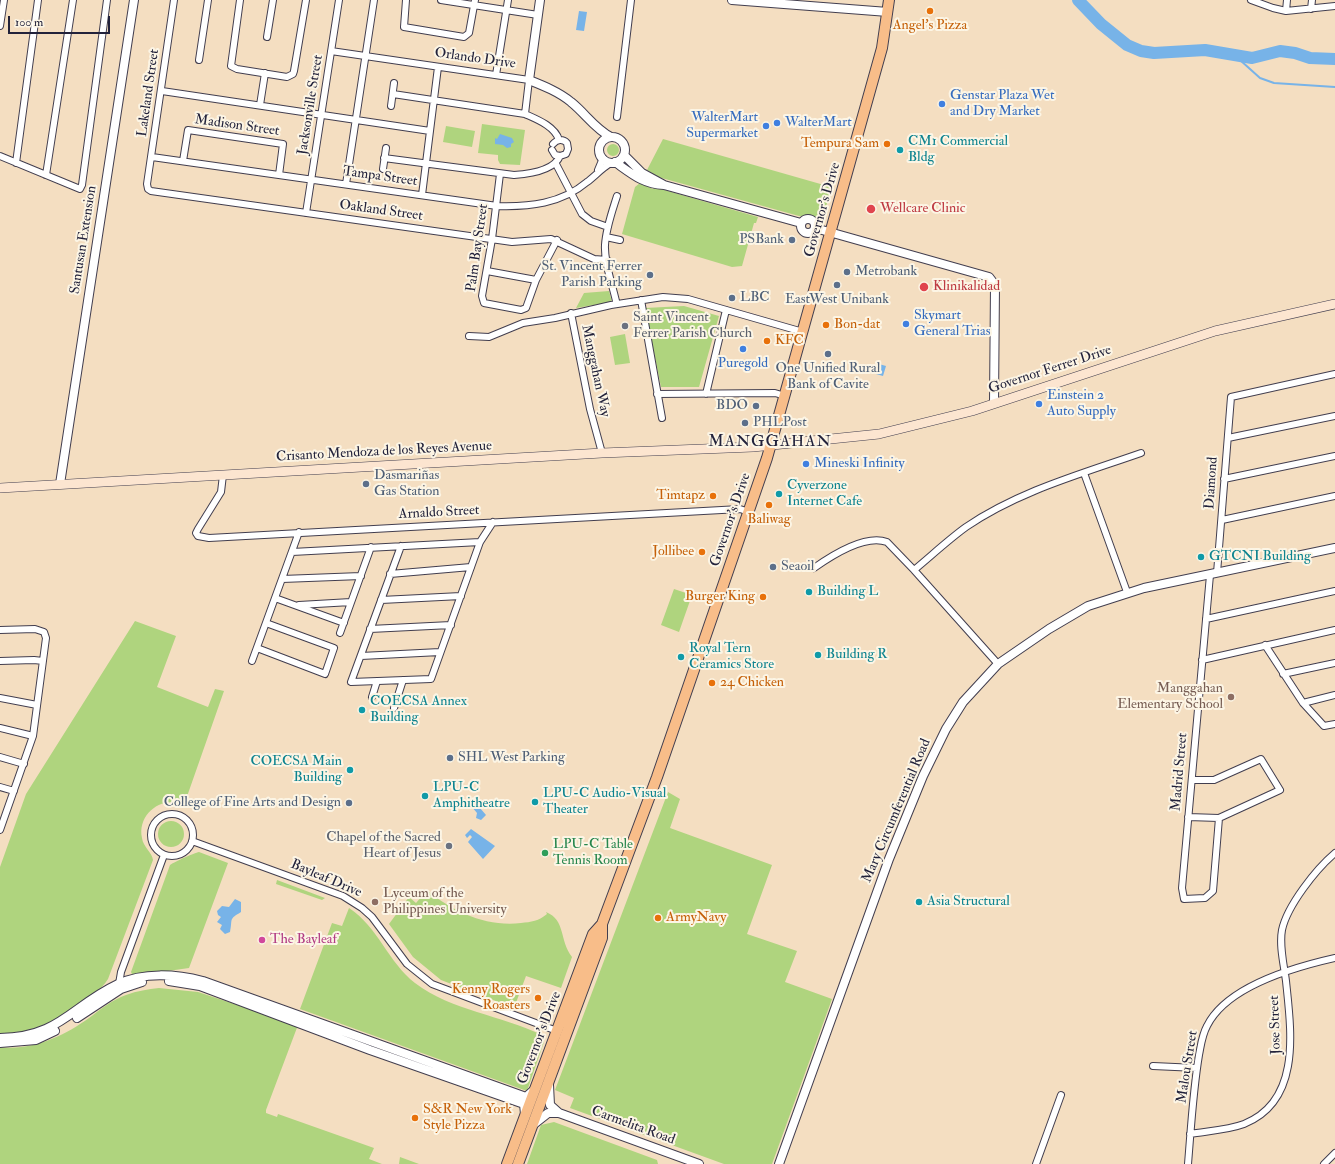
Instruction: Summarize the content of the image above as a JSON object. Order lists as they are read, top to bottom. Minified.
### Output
{"streets":{"main road":["Governor's Drive","Governor Ferrer Drive","Crisanto Mendoza de los Reyes Avenue"],"street":["Orlando Drive","Lakeland Street","Jacksonville Street","Madison Street","Tampa Street","Oakland Street","Santusan Extension","Palm Bay Street","Manggahan Way","Diamond","Arnaldo Street","Madrid Street","Mary Circumferential Road","Bayleaf Drive","Jose Street","Malou Street","Carmelita Road"]},"crossings":[["Orlando Drive","Jacksonville Street"],["Orlando Drive","Tampa Street"],["Lakeland Street","Tampa Street"],["Lakeland Street","Oakland Street"],["Jacksonville Street","Tampa Street"],["Jacksonville Street","Oakland Street"],["Madison Street","Tampa Street"],["Tampa Street","Palm Bay Street"],["Governor's Drive","Governor Ferrer Drive"],["Governor's Drive","Manggahan Way"],["Governor's Drive","Crisanto Mendoza de los Reyes Avenue"],["Governor's Drive","Arnaldo Street"],["Governor's Drive","Bayleaf Drive"],["Oakland Street","Palm Bay Street"],["Santusan Extension","Crisanto Mendoza de los Reyes Avenue"],["Governor Ferrer Drive","Crisanto Mendoza de los Reyes Avenue"],["Manggahan Way","Crisanto Mendoza de los Reyes Avenue"],["Crisanto Mendoza de los Reyes Avenue","Arnaldo Street"],["Diamond","Madrid Street"],["Diamond","Mary Circumferential Road"],["Madrid Street","Mary Circumferential Road"],["Jose Street","Malou Street"]],"districts":["MANGGAHAN"],"places":["Angel's Pizza","Genstar Plaza Wet and Dry Market","WalterMart","WalterMart Supermarket","Tempura Sam","CM1 Commercial Bldg","Wellcare Clinic","PSBank","Metrobank","St. Vincent Ferrer Parish Parking","EastWest Unibank","Klinikalidad","LBC","Skymart General Trias","Bon-dat","Saint Vincent Ferrer Parish Church","KFC","Puregold","One Unified Rural Bank of Cavite","Einstein 2 Auto Supply","BDO","PHLPost","Mineski Infinity","Dasmariñas Gas Station","Cyverzone Internet Cafe","Timtapz","Baliwag","Jollibee","GTCNI Building","Seaoil","Building L","Burger King","Building R","Royal Tern Ceramics Store","24 Chicken","Manggahan Elementary School","COECSA Annex Building","SHL West Parking","COECSA Main Building","LPU-C Amphitheatre","LPU-C Audio-Visual Theater","College of Fine Arts and Design","Chapel of the Sacred Heart of Jesus","LPU-C Table Tennis Room","Lyceum of the Philippines University","Asia Structural","ArmyNavy","The Bayleaf","Kenny Rogers Roasters","S&R New York Style Pizza"],"scale_bar":"100 m"}
